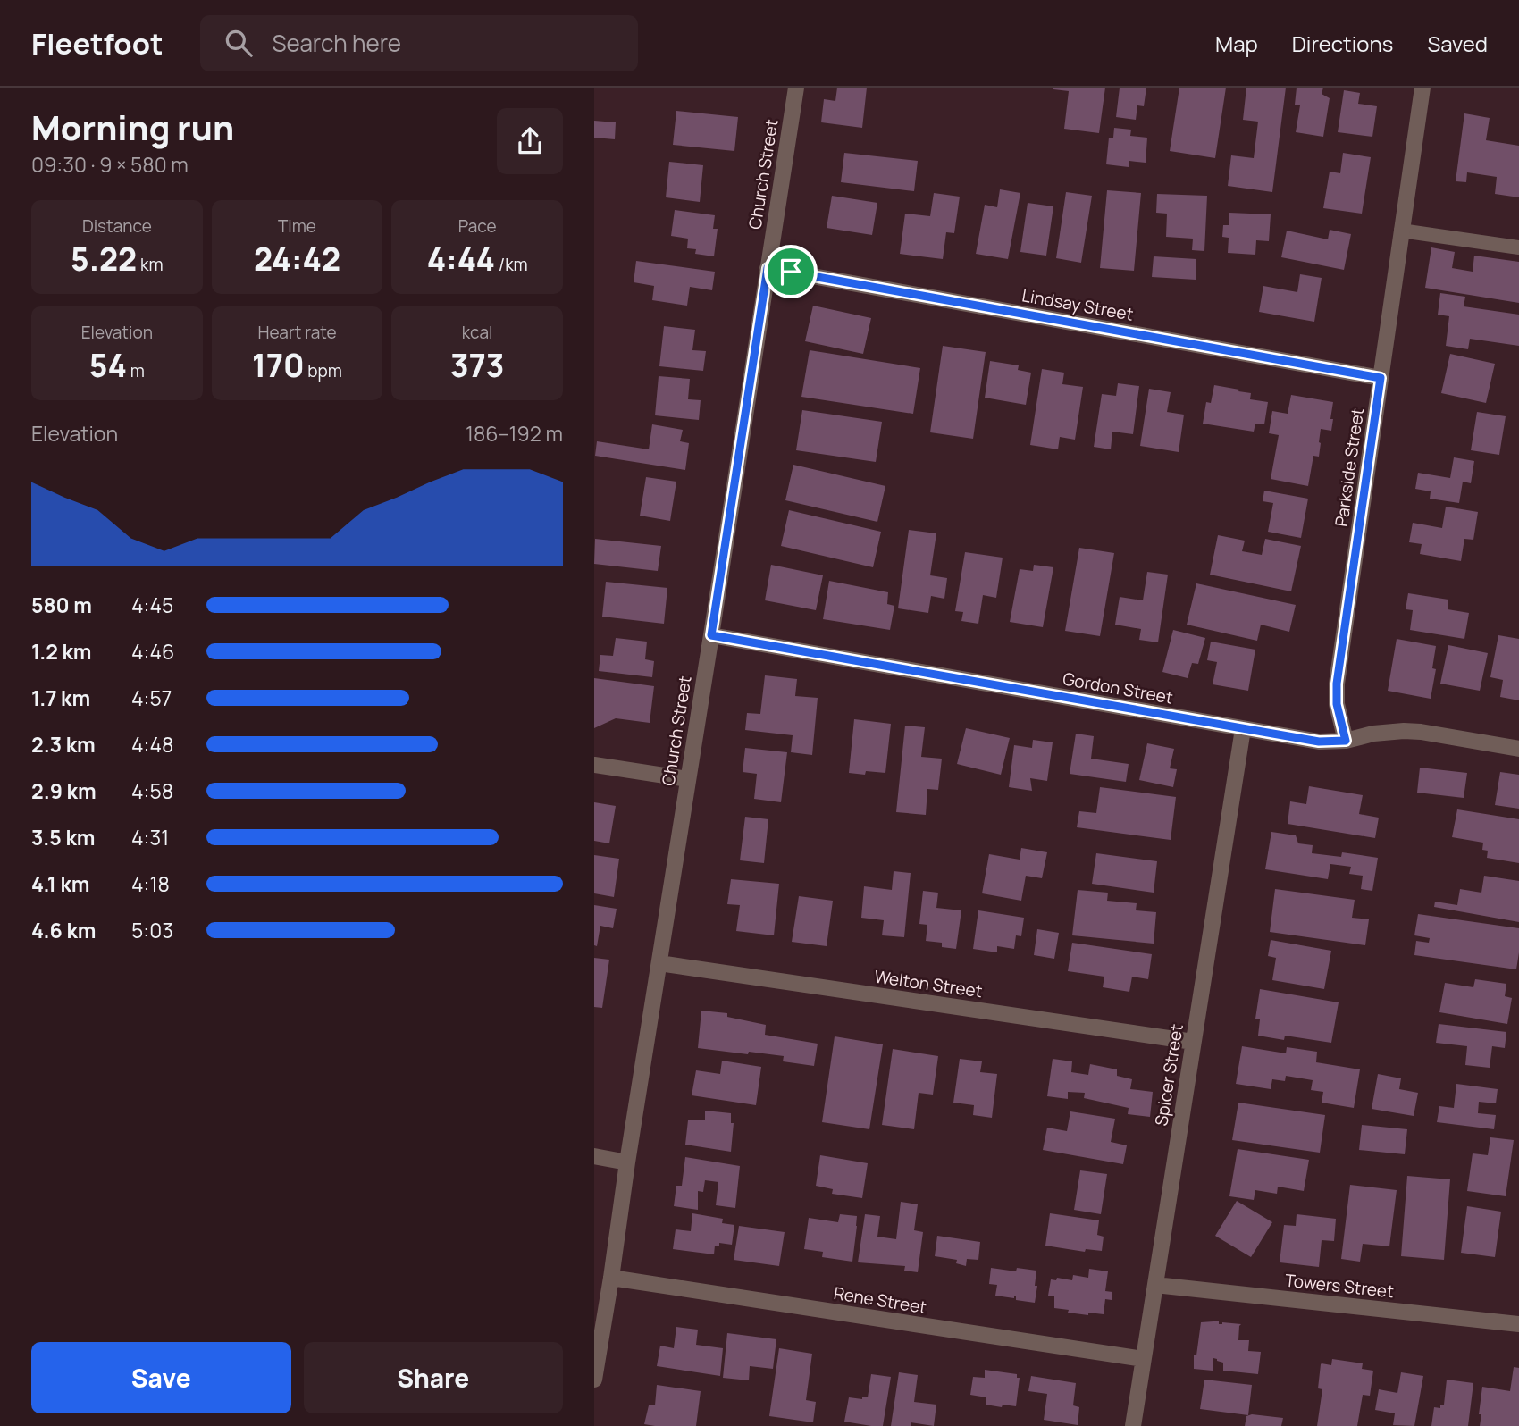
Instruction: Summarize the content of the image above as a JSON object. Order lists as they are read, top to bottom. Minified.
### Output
{"streets":{"street":["Church Street","Lindsay Street","Parkside Street","Gordon Street","Welton Street","Spicer Street","Towers Street","Rene Street"]},"crossings":[["Church Street","Lindsay Street"],["Church Street","Gordon Street"],["Church Street","Welton Street"],["Church Street","Rene Street"],["Lindsay Street","Parkside Street"],["Parkside Street","Gordon Street"],["Gordon Street","Spicer Street"],["Welton Street","Spicer Street"],["Spicer Street","Towers Street"],["Spicer Street","Rene Street"]],"page":{"header":"Fleetfoot","search":"Search here","nav":["Map","Directions","Saved"],"heading":["Morning run","09:30 · 9 × 580 m"],"stats":[["Distance","5.22 km"],["Time","24:42"],["Pace","4:44 /km"],["Elevation","54 m"],["Heart rate","170 bpm"],["kcal","373"]],"chart":["Elevation","186–192 m"],"list":[{"name":"580 m","note":"4:45"},{"name":"1.2 km","note":"4:46"},{"name":"1.7 km","note":"4:57"},{"name":"2.3 km","note":"4:48"},{"name":"2.9 km","note":"4:58"},{"name":"3.5 km","note":"4:31"},{"name":"4.1 km","note":"4:18"},{"name":"4.6 km","note":"5:03"}],"buttons":["Save","Share"]}}
